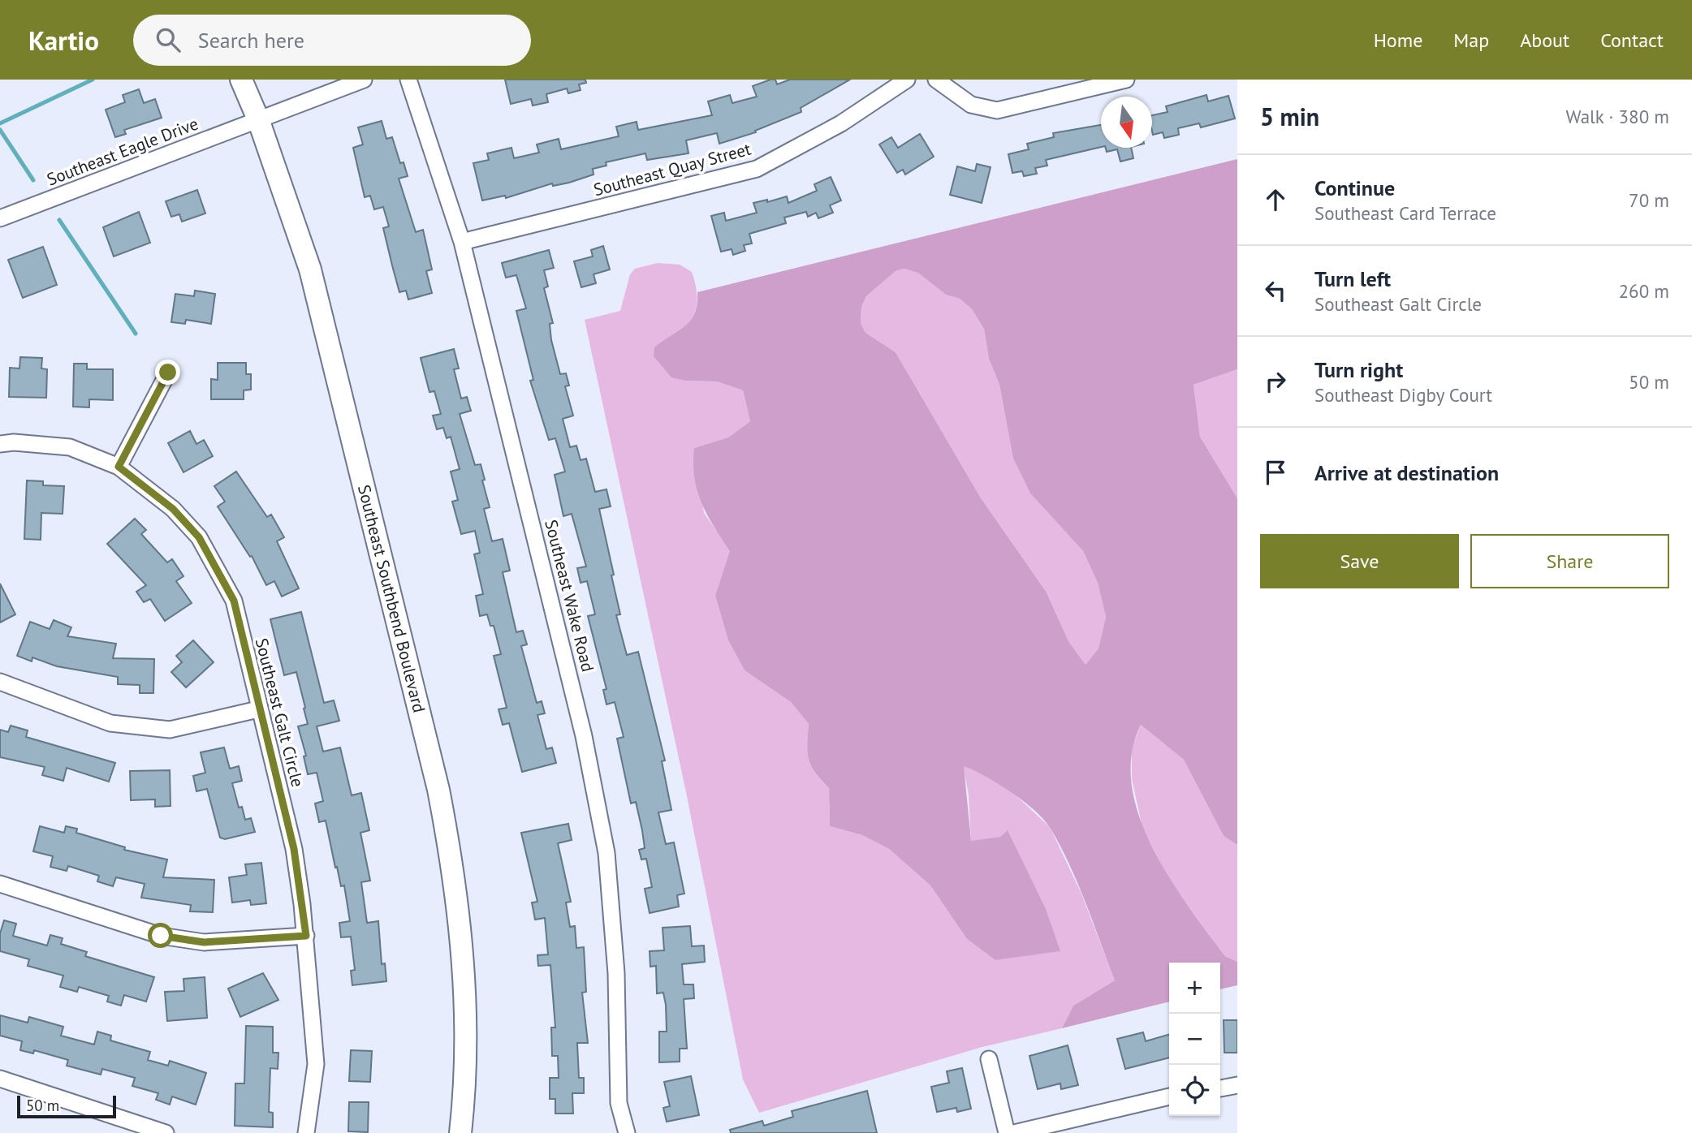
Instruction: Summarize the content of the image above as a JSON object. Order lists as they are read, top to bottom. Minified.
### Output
{"streets":{"street":["Southeast Eagle Drive","Southeast Quay Street","Southeast Wake Road","Southeast Southbend Boulevard","Southeast Galt Circle"]},"crossings":[["Southeast Eagle Drive","Southeast Southbend Boulevard"],["Southeast Quay Street","Southeast Wake Road"]],"scale_bar":"50 m","north":"bottom","page":{"header":"Kartio","search":"Search here","nav":["Home","Map","About","Contact"],"heading":["5 min","Walk · 380 m"],"list":[["Continue","Southeast Card Terrace","70 m"],["Turn left","Southeast Galt Circle","260 m"],["Turn right","Southeast Digby Court","50 m"],"Arrive at destination"],"buttons":["Save","Share"],"map_buttons":["+","−"],"scale":"50 m"}}
